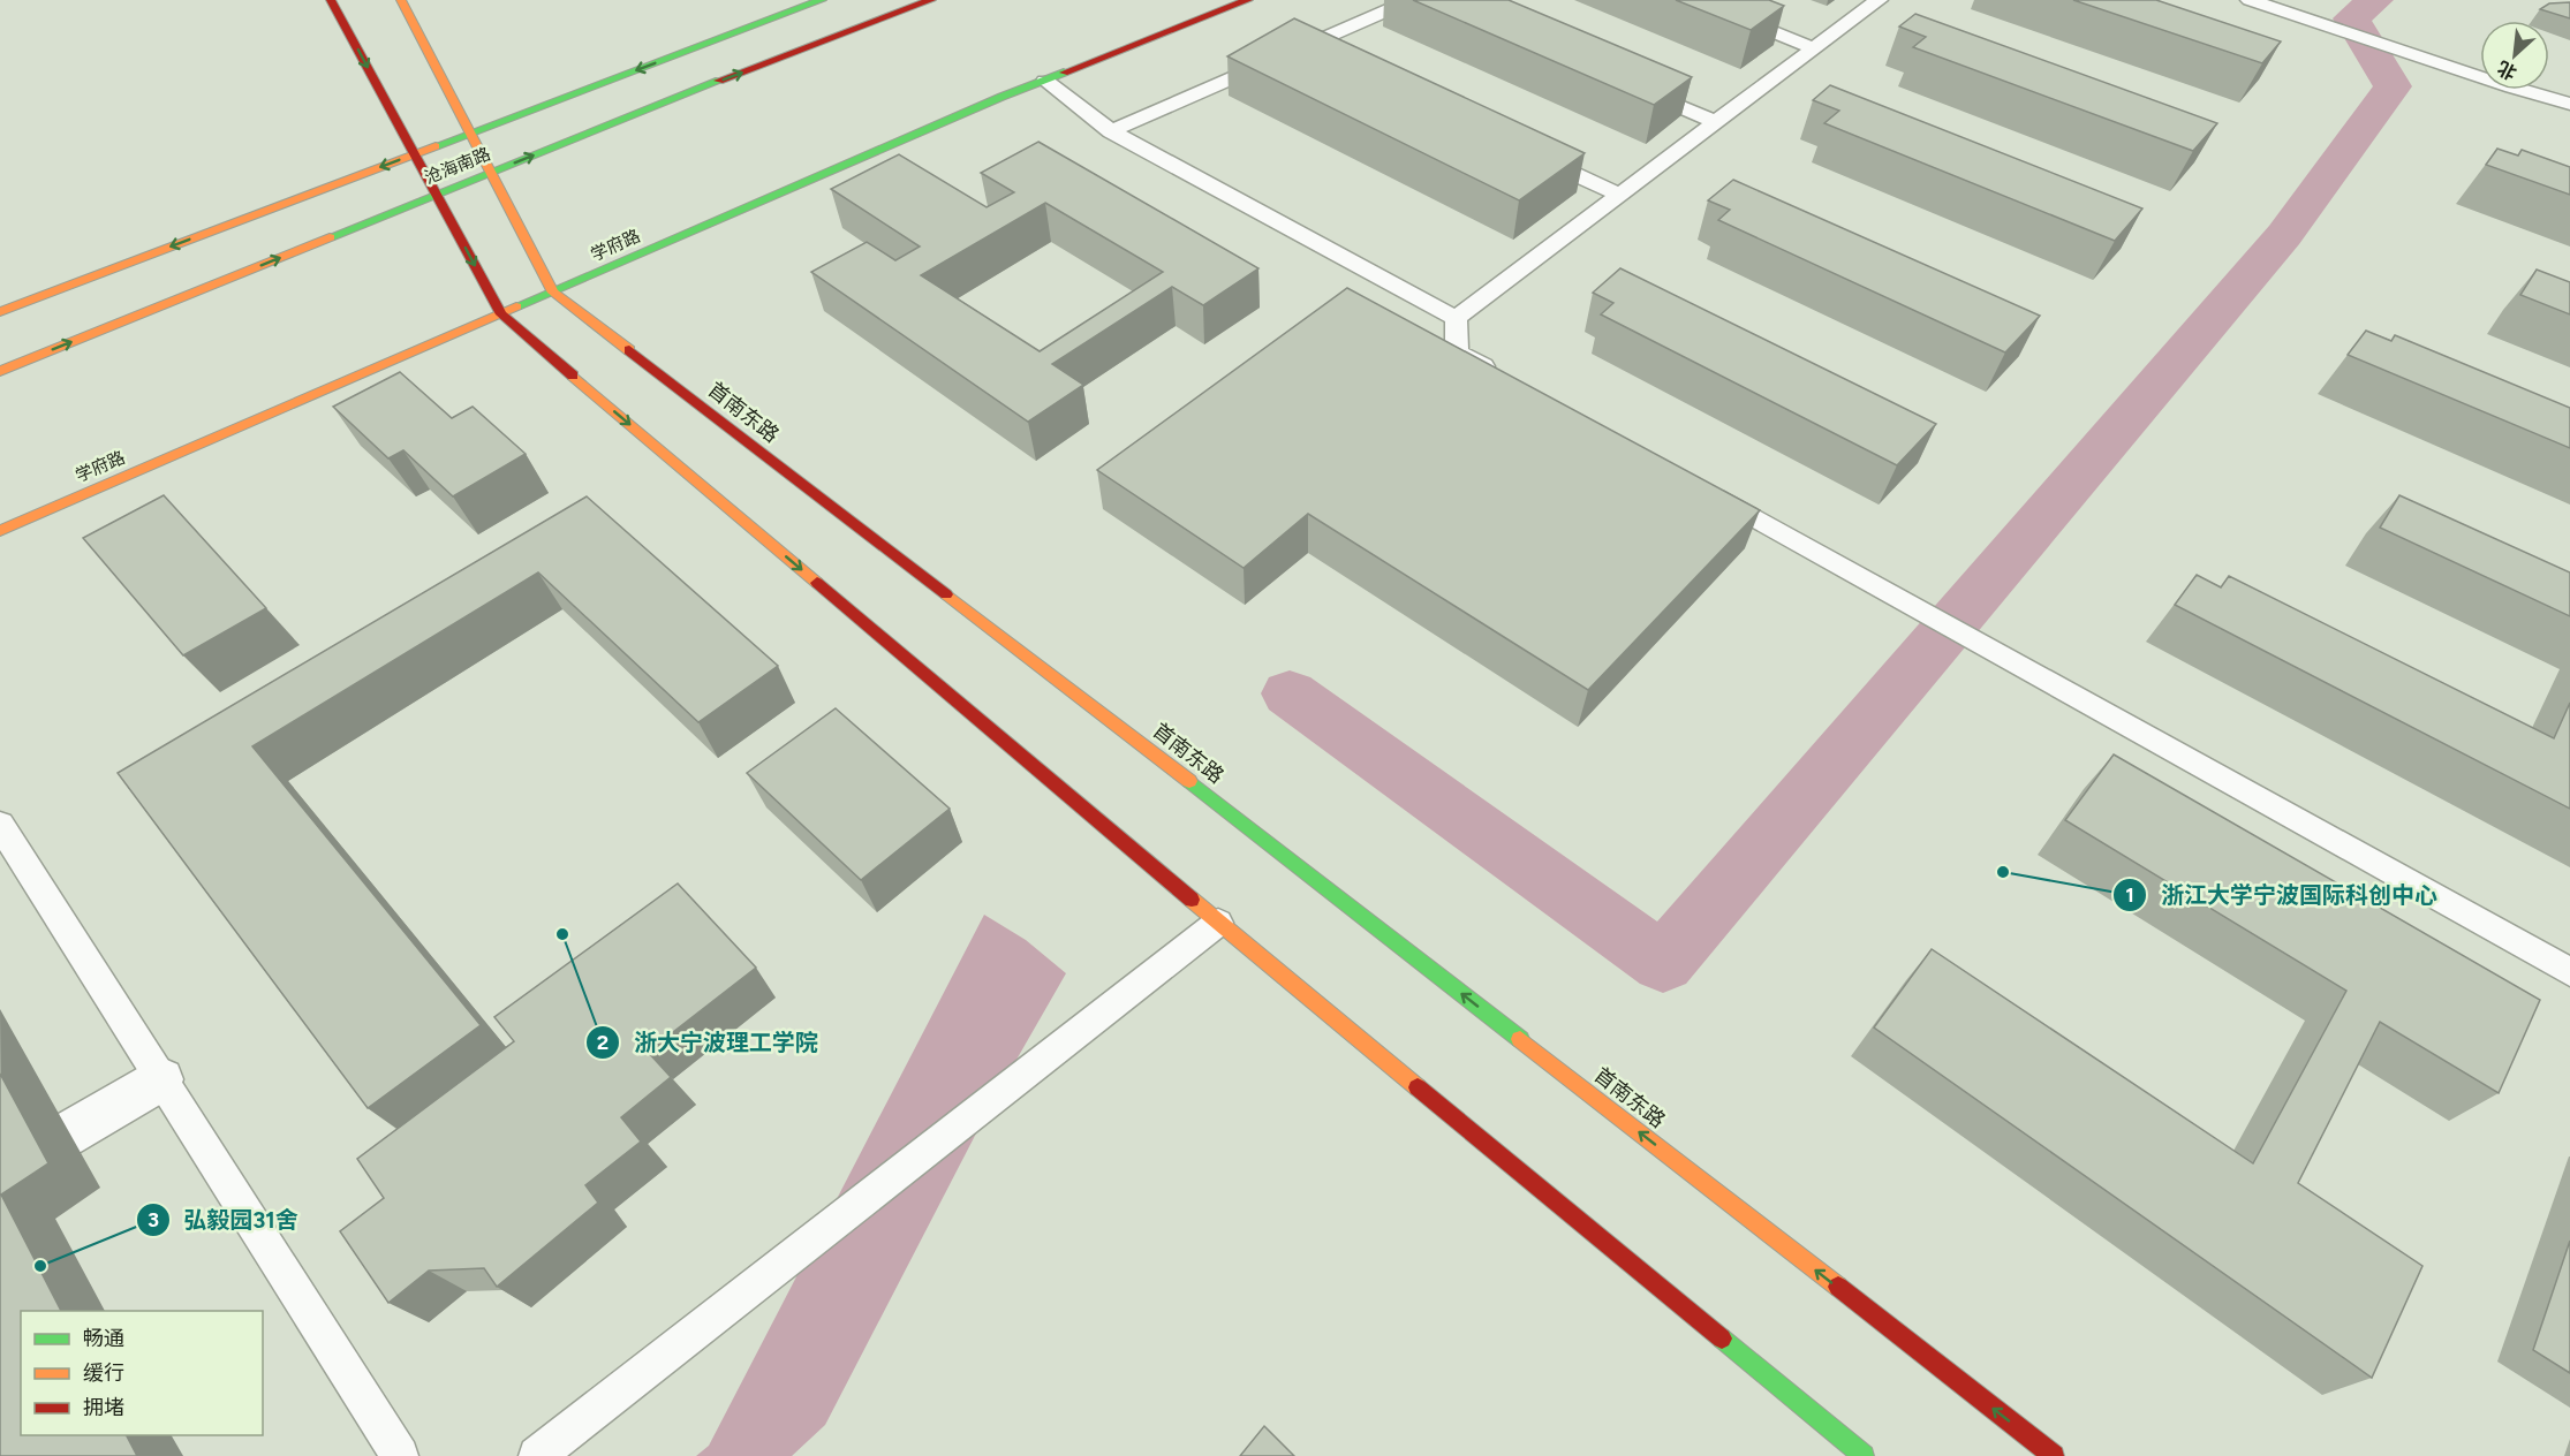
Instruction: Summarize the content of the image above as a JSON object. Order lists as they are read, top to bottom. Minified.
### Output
{"streets":{"main road":["沧海南路","学府路","首南东路"]},"crossings":[["沧海南路","首南东路"],["学府路","首南东路"]],"places":["浙江大学宁波国际科创中心","浙大宁波理工学院","弘毅园31舍"],"legend":["畅通","缓行","拥堵"],"north":"bottom left"}
